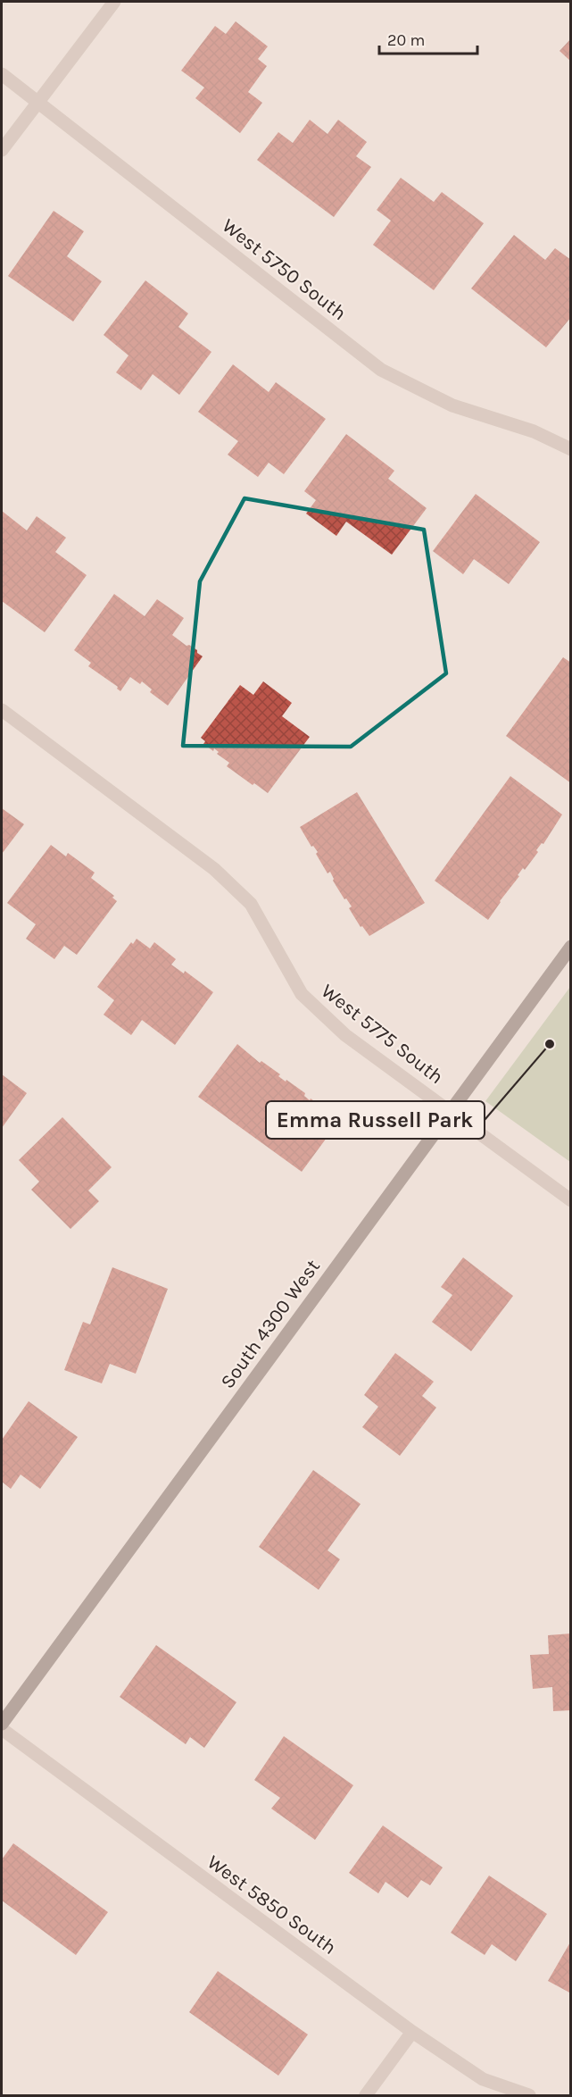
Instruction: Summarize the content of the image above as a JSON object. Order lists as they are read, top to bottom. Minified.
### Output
{"streets":{"main road":["South 4300 West"],"street":["West 5750 South","West 5775 South","West 5850 South"]},"crossings":[["West 5775 South","South 4300 West"]],"places":["Emma Russell Park"],"scale_bar":"20 m"}
